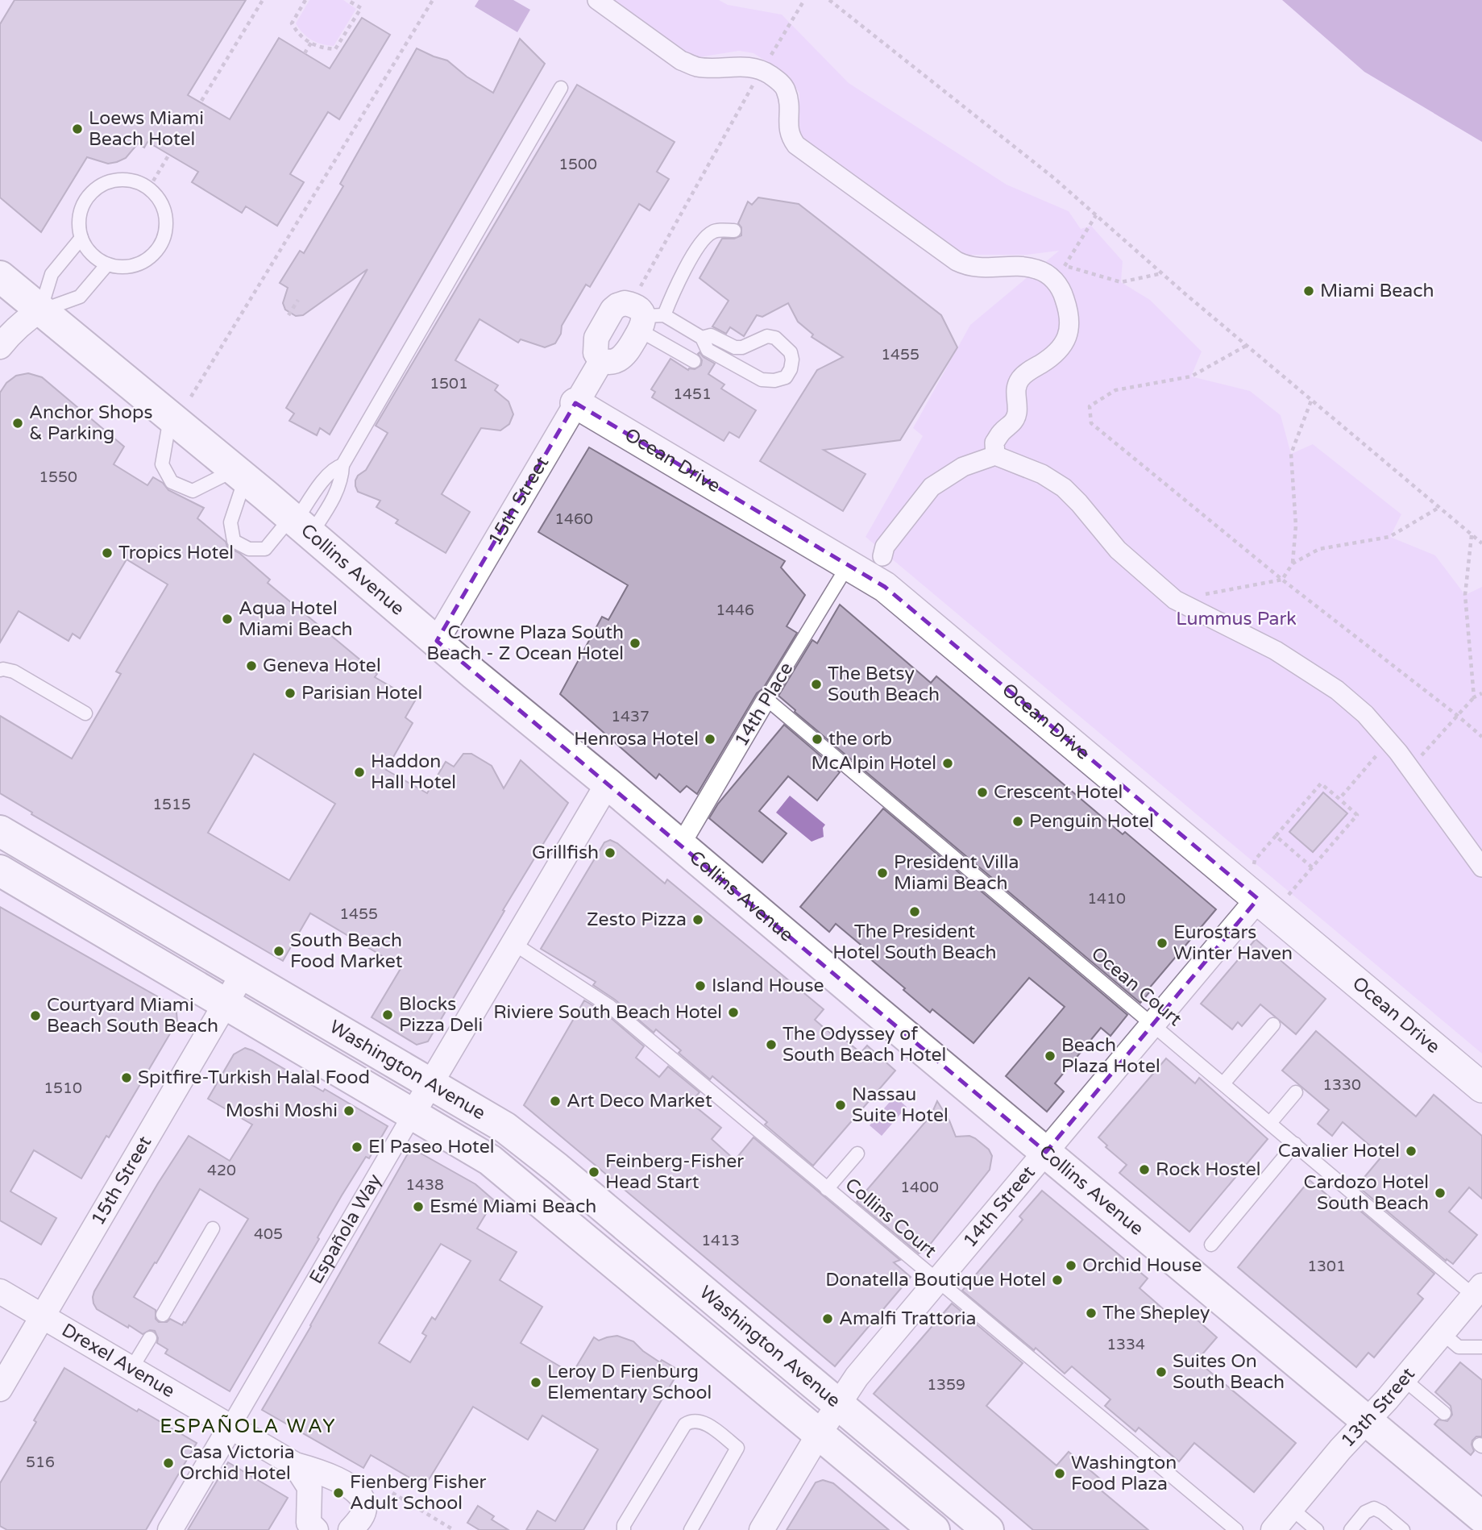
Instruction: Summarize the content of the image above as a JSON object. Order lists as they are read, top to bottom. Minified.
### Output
{"streets":{"main road":["Collins Avenue","Washington Avenue"],"street":["Ocean Drive","15th Street","14th Place","14th Street","Española Way","Drexel Avenue","13th Street"],"lane":["Ocean Court","Collins Court"]},"crossings":[["Ocean Drive","15th Street"],["Ocean Drive","14th Place"],["Ocean Drive","14th Street"],["15th Street","Collins Avenue"],["15th Street","Washington Avenue"],["15th Street","Drexel Avenue"],["Collins Avenue","14th Place"],["Collins Avenue","14th Street"],["Collins Avenue","Española Way"],["Collins Avenue","13th Street"],["14th Place","Ocean Court"],["Ocean Court","14th Street"],["Ocean Court","13th Street"],["Washington Avenue","14th Street"],["Washington Avenue","Española Way"],["14th Street","Collins Court"],["Collins Court","Española Way"],["Española Way","Drexel Avenue"]],"districts":["ESPAÑOLA WAY"],"parks":["Lummus Park"],"places":["Loews Miami Beach Hotel","Miami Beach","Anchor Shops & Parking","Tropics Hotel","Aqua Hotel Miami Beach","Crowne Plaza South Beach - Z Ocean Hotel","Geneva Hotel","The Betsy South Beach","Parisian Hotel","Henrosa Hotel","the orb","McAlpin Hotel","Haddon Hall Hotel","Crescent Hotel","Penguin Hotel","Grillfish","President Villa Miami Beach","The President Hotel South Beach","Zesto Pizza","Eurostars Winter Haven","South Beach Food Market","Island House","Riviere South Beach Hotel","Blocks Pizza Deli","Courtyard Miami Beach South Beach","The Odyssey of South Beach Hotel","Beach Plaza Hotel","Spitfire-Turkish Halal Food","Art Deco Market","Nassau Suite Hotel","Moshi Moshi","El Paseo Hotel","Cavalier Hotel","Rock Hostel","Feinberg-Fisher Head Start","Cardozo Hotel South Beach","Esmé Miami Beach","Orchid House","Donatella Boutique Hotel","The Shepley","Amalfi Trattoria","Suites On South Beach","Leroy D Fienburg Elementary School","Casa Victoria Orchid Hotel","Washington Food Plaza","Fienberg Fisher Adult School"],"house_numbers":["1500","1455","1501","1451","1550","1460","1446","1437","1515","1410","1455","1330","1510","420","1438","1400","405","1413","1301","1334","1359","516"]}
